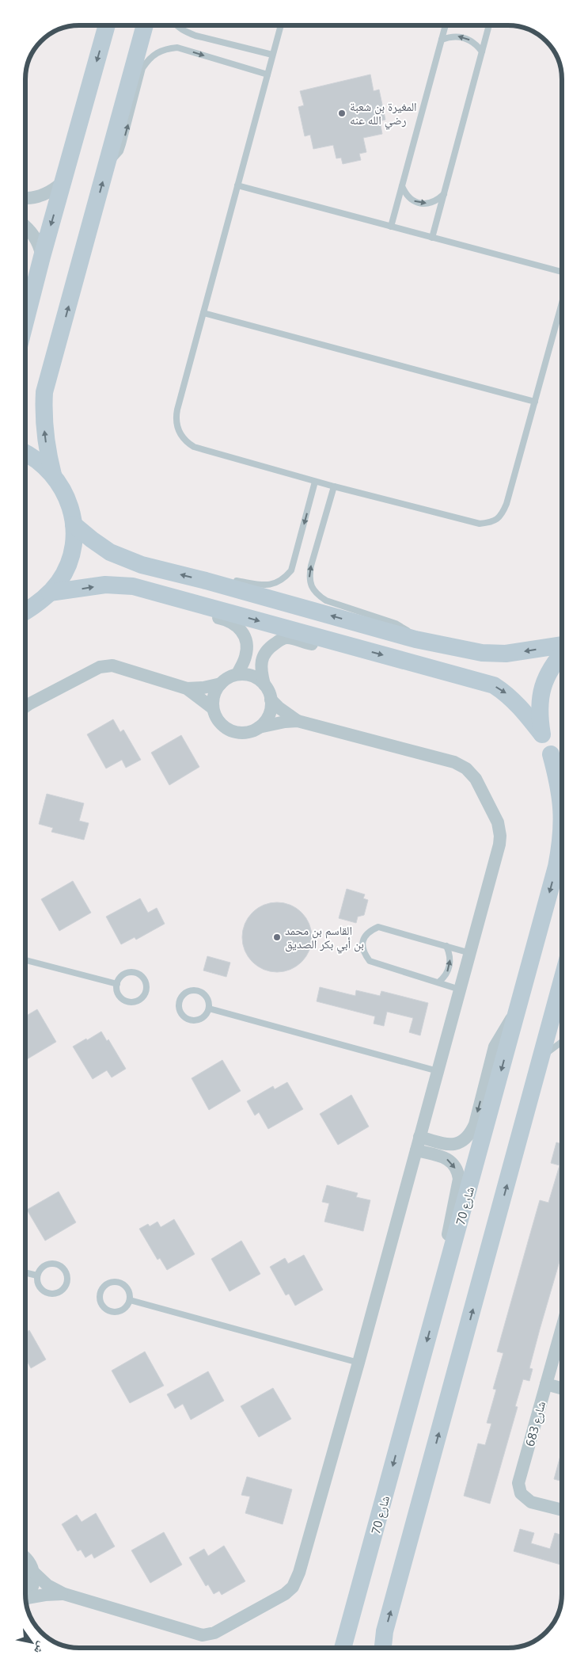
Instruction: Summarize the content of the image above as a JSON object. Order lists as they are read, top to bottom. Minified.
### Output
{"streets":{"main road":["شارع 70"],"street":["شارع 683"]},"places":["المغيرة بن شعبة رضي الله عنه","القاسم بن محمد بن أبي بكر الصديق"],"north":"bottom right"}
